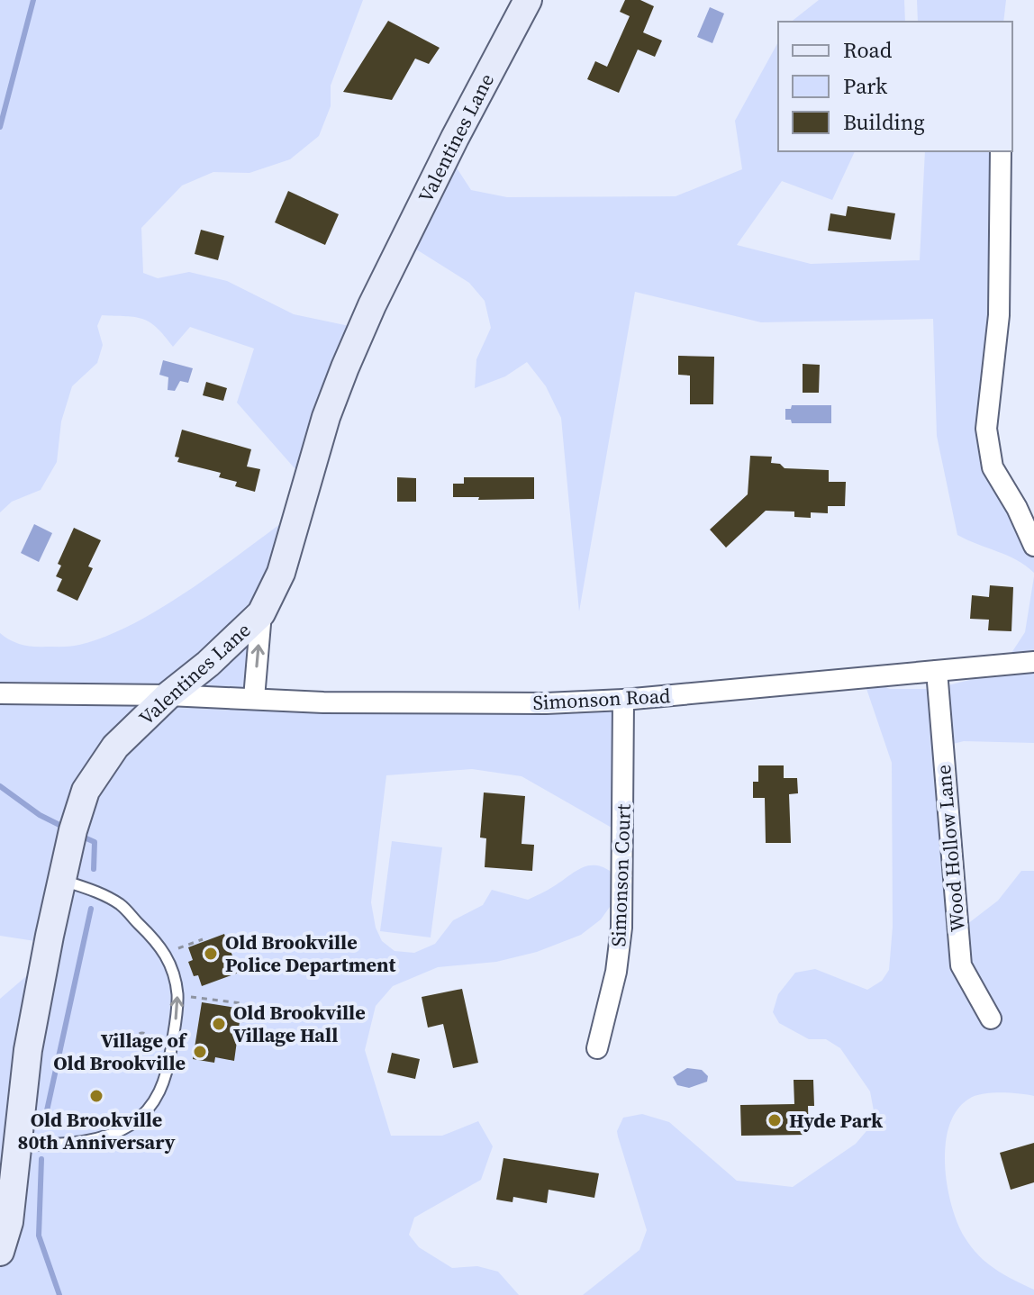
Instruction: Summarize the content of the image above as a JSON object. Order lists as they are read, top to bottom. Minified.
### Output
{"streets":{"street":["Valentines Lane","Simonson Road","Wood Hollow Lane","Simonson Court"]},"crossings":[["Valentines Lane","Simonson Road"],["Simonson Road","Wood Hollow Lane"],["Simonson Road","Simonson Court"]],"places":["Old Brookville Police Department","Old Brookville Village Hall","Village of Old Brookville","Old Brookville 80th Anniversary","Hyde Park"],"legend":["Road","Park","Building"]}
